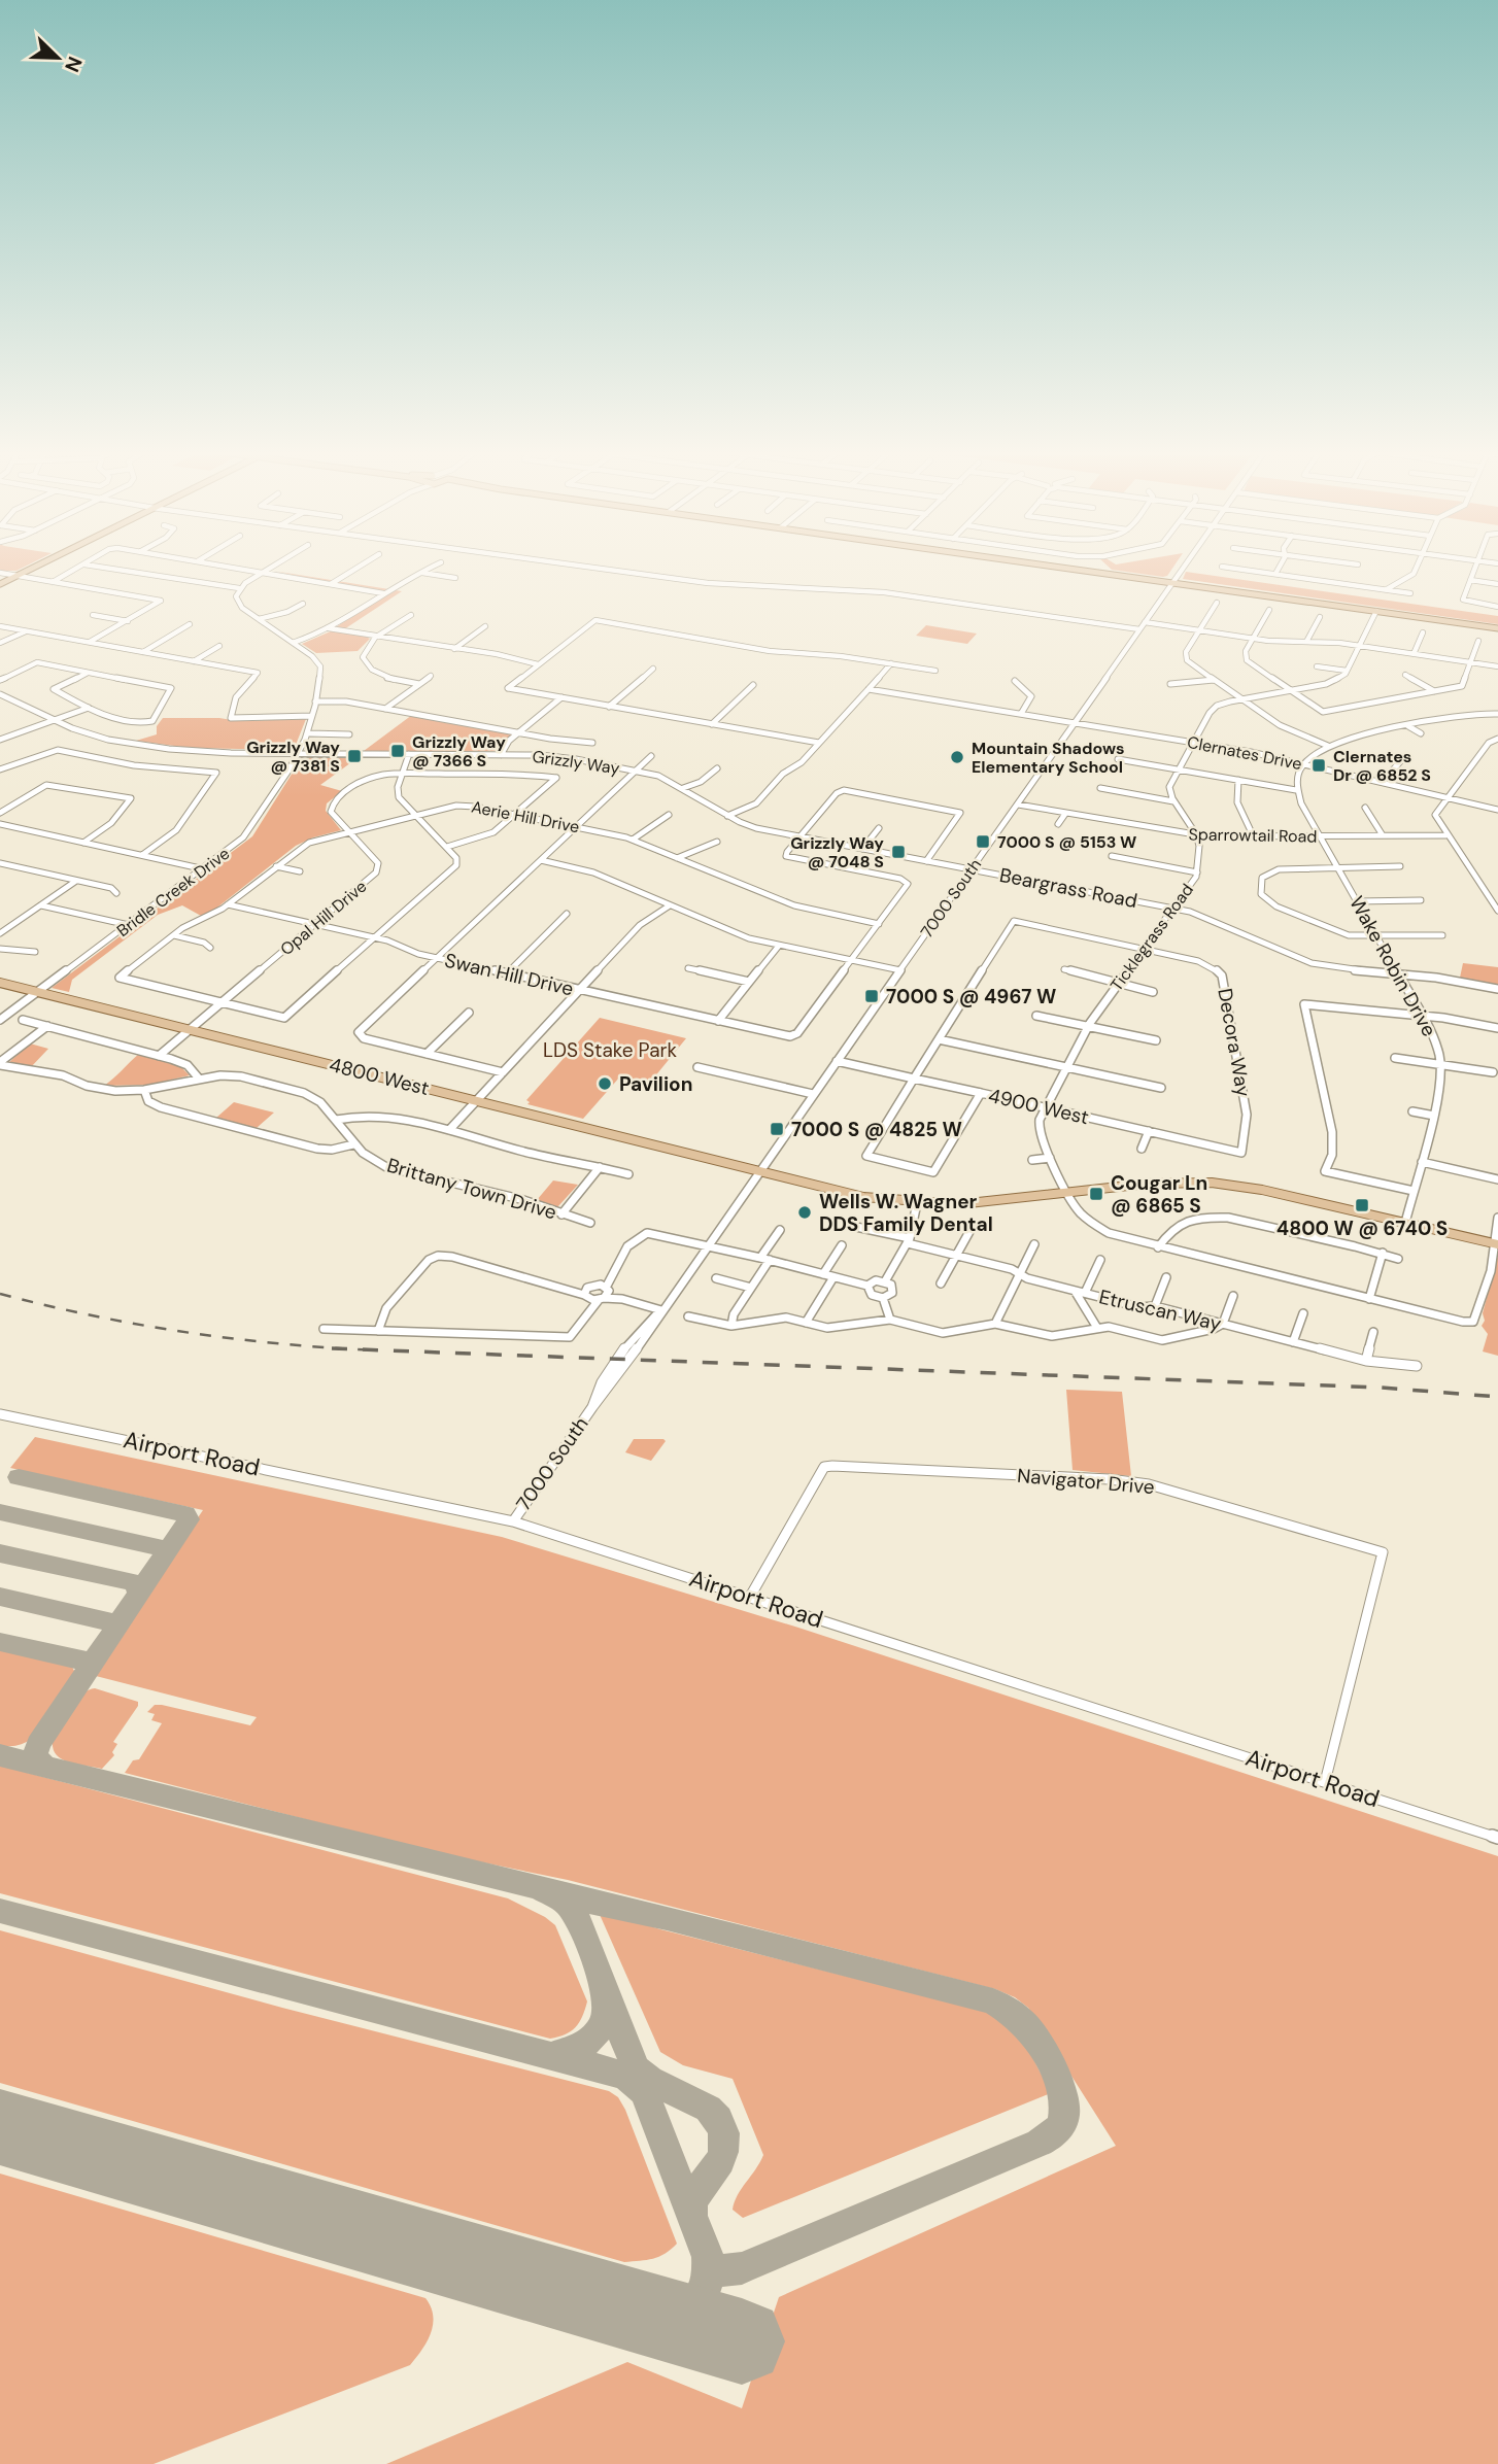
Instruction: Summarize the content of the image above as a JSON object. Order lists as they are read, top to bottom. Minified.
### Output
{"streets":{"main road":["4800 West"],"street":["Clernates Drive","Grizzly Way","Aerie Hill Drive","Sparrowtail Road","Beargrass Road","Bridle Creek Drive","7000 South","Opal Hill Drive","Ticklegrass Road","Wake Robin Drive","Swan Hill Drive","Decora Way","4900 West","Brittany Town Drive","Etruscan Way","Airport Road","Navigator Drive"]},"crossings":[["Clernates Drive","7000 South"],["Grizzly Way","Beargrass Road"],["Grizzly Way","Bridle Creek Drive"],["Grizzly Way","7000 South"],["Aerie Hill Drive","Opal Hill Drive"],["Aerie Hill Drive","Swan Hill Drive"],["Sparrowtail Road","7000 South"],["Sparrowtail Road","Ticklegrass Road"],["Sparrowtail Road","Wake Robin Drive"],["Beargrass Road","7000 South"],["Beargrass Road","Ticklegrass Road"],["Beargrass Road","Wake Robin Drive"],["Bridle Creek Drive","4800 West"],["7000 South","4800 West"],["7000 South","4900 West"],["7000 South","Airport Road"],["Opal Hill Drive","Swan Hill Drive"],["Opal Hill Drive","4800 West"],["Ticklegrass Road","Decora Way"],["Ticklegrass Road","4800 West"],["Ticklegrass Road","4900 West"],["Wake Robin Drive","4800 West"],["Decora Way","4900 West"],["Airport Road","Navigator Drive"]],"parks":["LDS Stake Park"],"places":{"transit":["Grizzly Way @ 7366 S","Grizzly Way @ 7381 S","Clernates Dr @ 6852 S","7000 S @ 5153 W","Grizzly Way @ 7048 S","7000 S @ 4967 W","7000 S @ 4825 W","Cougar Ln @ 6865 S","4800 W @ 6740 S"],"other":["Mountain Shadows Elementary School","Pavilion","Wells W. Wagner DDS Family Dental"]},"north":"bottom right"}
